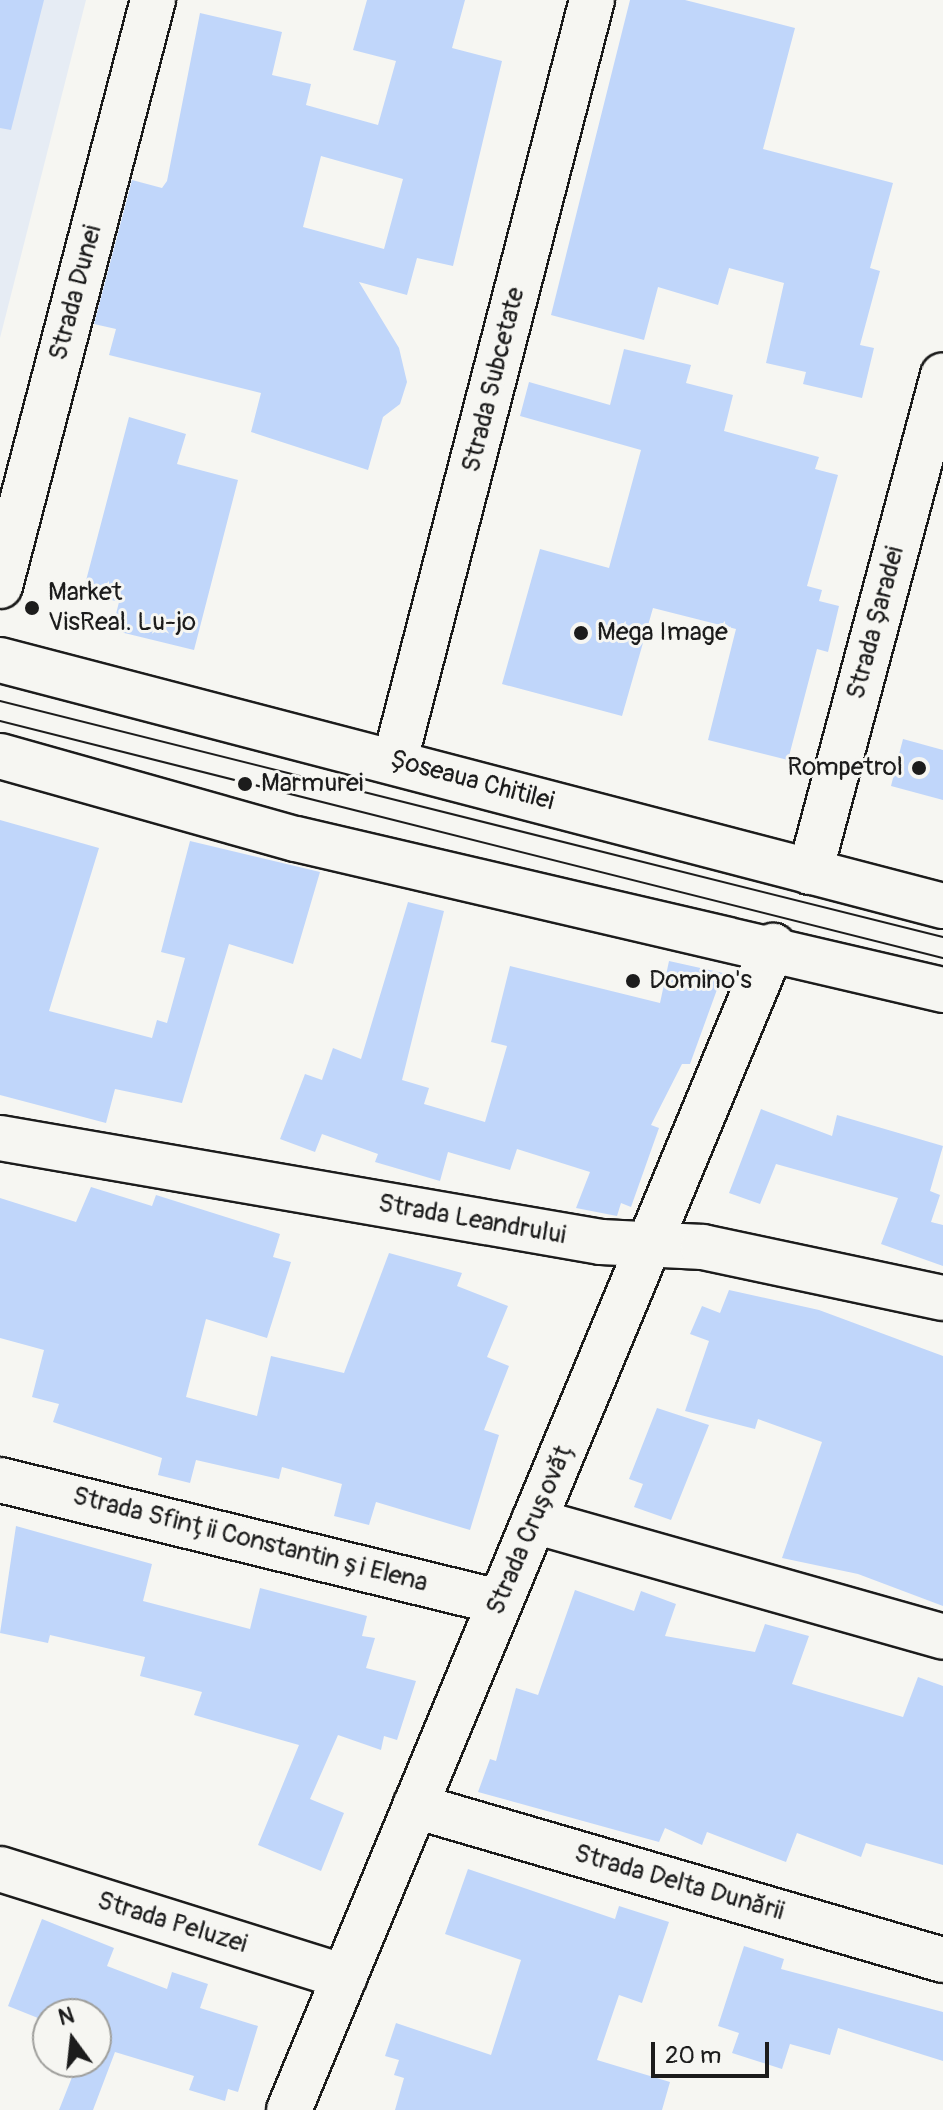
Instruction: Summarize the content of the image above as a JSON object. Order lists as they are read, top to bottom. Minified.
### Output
{"streets":{"street":["Strada Dunei","Strada Subcetate","Strada Șaradei","Șoseaua Chitilei","Strada Leandrului","Strada Crușovăț","Strada Sfinții Constantin și Elena","Strada Delta Dunării","Strada Peluzei"]},"crossings":[["Strada Subcetate","Șoseaua Chitilei"],["Strada Șaradei","Șoseaua Chitilei"],["Strada Leandrului","Strada Crușovăț"],["Strada Crușovăț","Strada Sfinții Constantin și Elena"],["Strada Crușovăț","Strada Delta Dunării"],["Strada Crușovăț","Strada Peluzei"]],"places":["Market VisReal. Lu-jo","Mega Image","Rompetrol","Marmurei","Domino's"],"scale_bar":"20 m","north":"top"}
